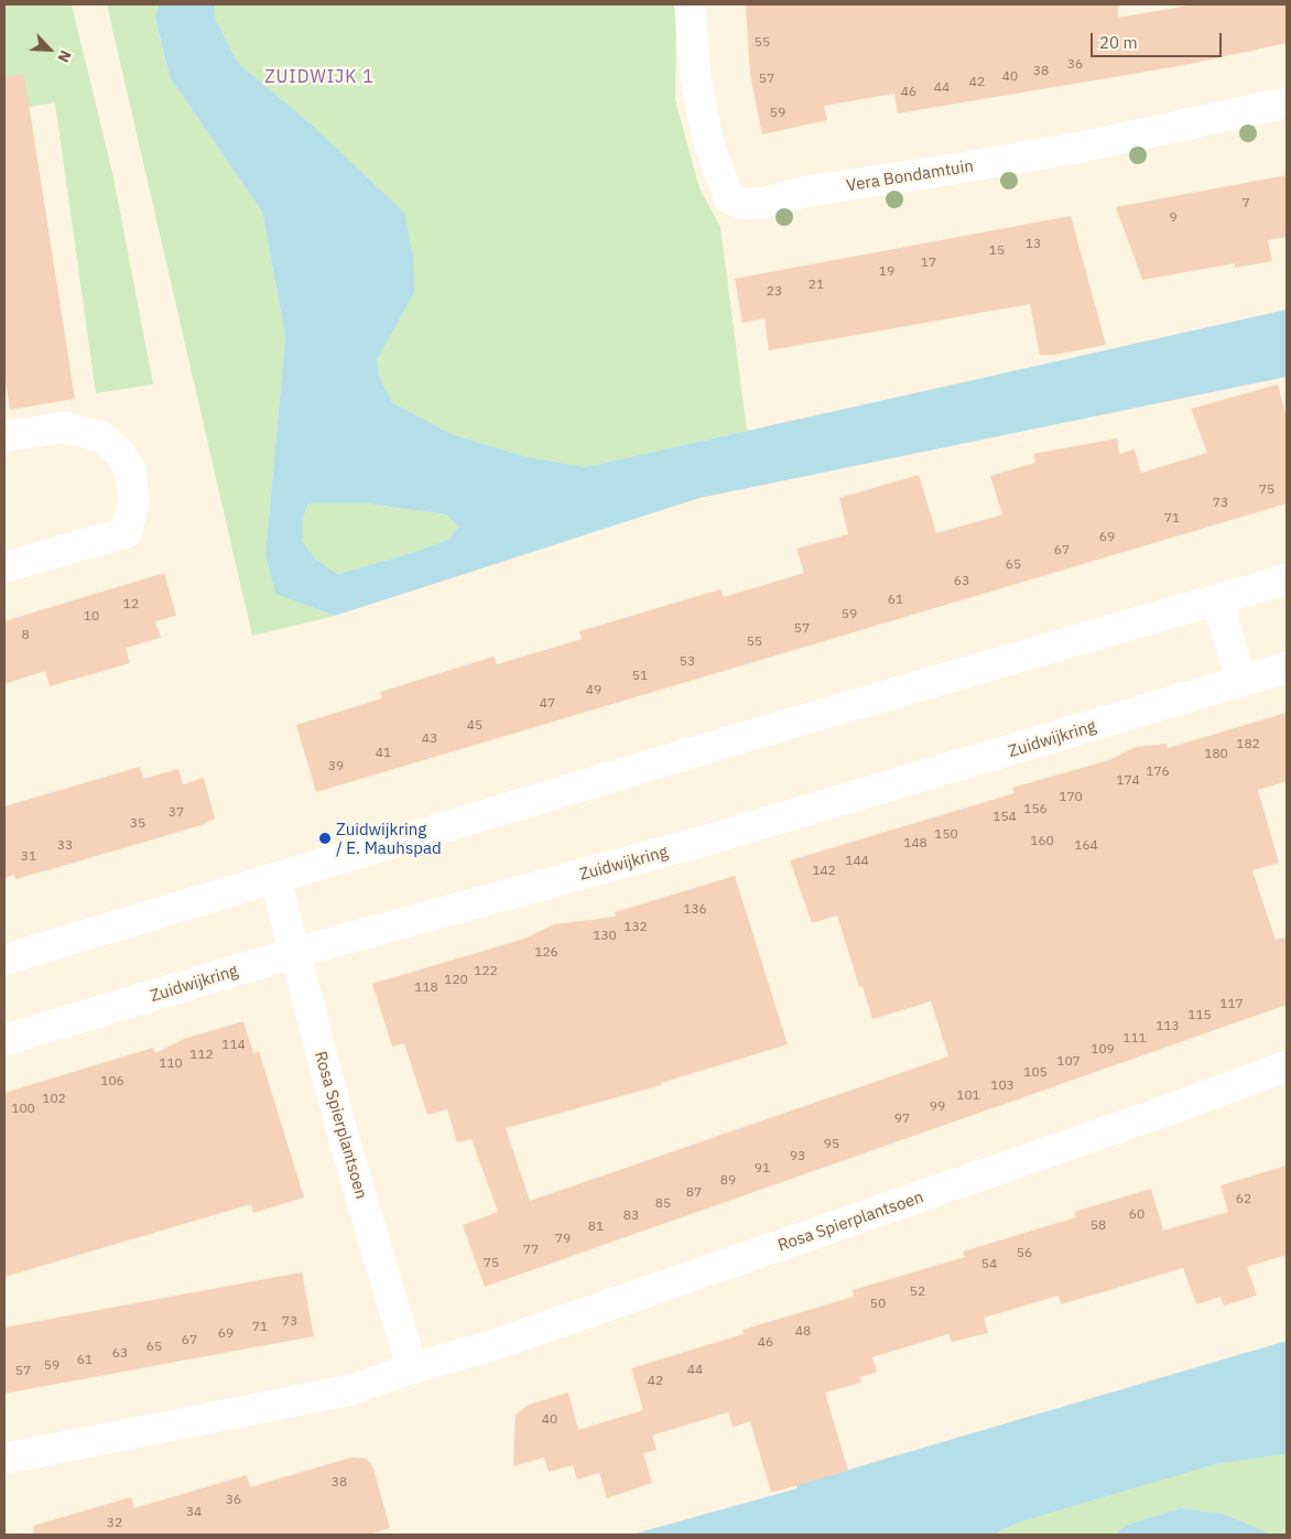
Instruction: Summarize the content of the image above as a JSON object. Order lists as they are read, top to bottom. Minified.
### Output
{"streets":{"street":["Vera Bondamtuin","Zuidwijkring","Rosa Spierplantsoen"]},"crossings":[["Zuidwijkring","Rosa Spierplantsoen"]],"districts":["ZUIDWIJK 1"],"places":["Zuidwijkring / E. Mauhspad"],"house_numbers":["55","36","38","40","57","42","44","46","59","7","9","13","15","17","19","21","23","75","73","71","69","67","65","63","61","12","59","10","57","8","55","53","51","49","47","45","43","182","41","180","39","176","174","170","156","37","154","35","150","160","148","33","164","31","144","142","136","132","130","126","122","120","118","117","115","113","111","114","109","112","107","110","105","106","103","101","102","99","100","97","95","93","91","89","87","62","85","60","83","58","81","79","77","56","75","54","52","50","73","71","48","69","67","46","65","63","61","59","44","57","42","40","38","36","34","32"],"scale_bar":"20 m","north":"bottom right"}
